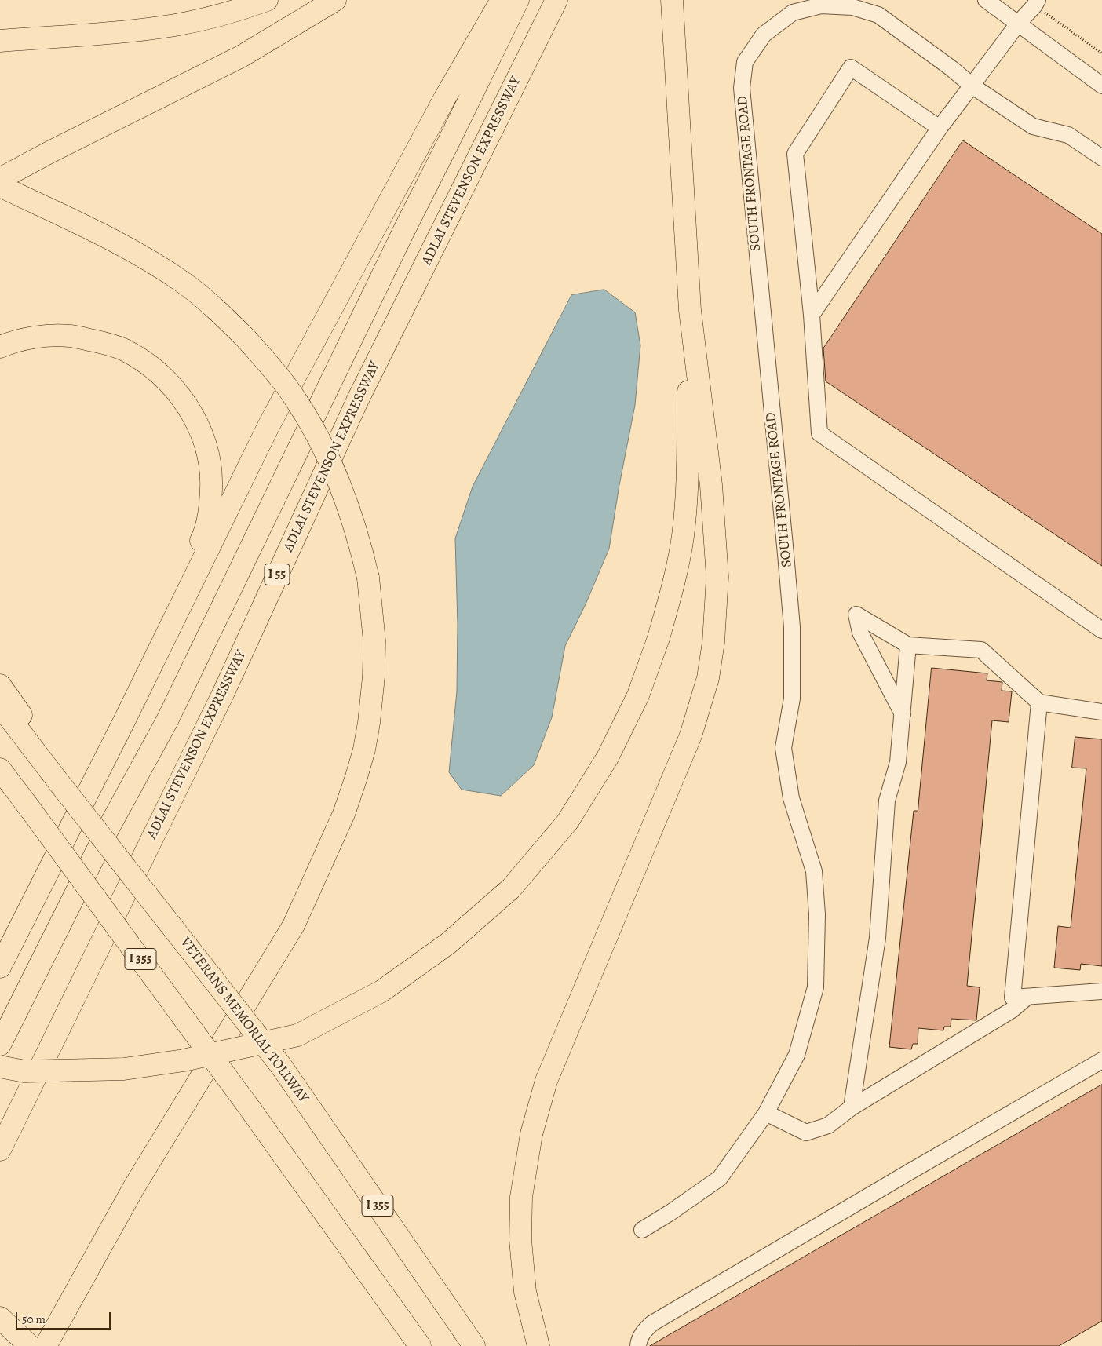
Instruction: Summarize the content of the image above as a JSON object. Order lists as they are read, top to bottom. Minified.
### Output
{"streets":{"highway":["ADLAI STEVENSON EXPRESSWAY","I 55","I 355","VETERANS MEMORIAL TOLLWAY"],"street":["SOUTH FRONTAGE ROAD"]},"scale_bar":"50 m"}
